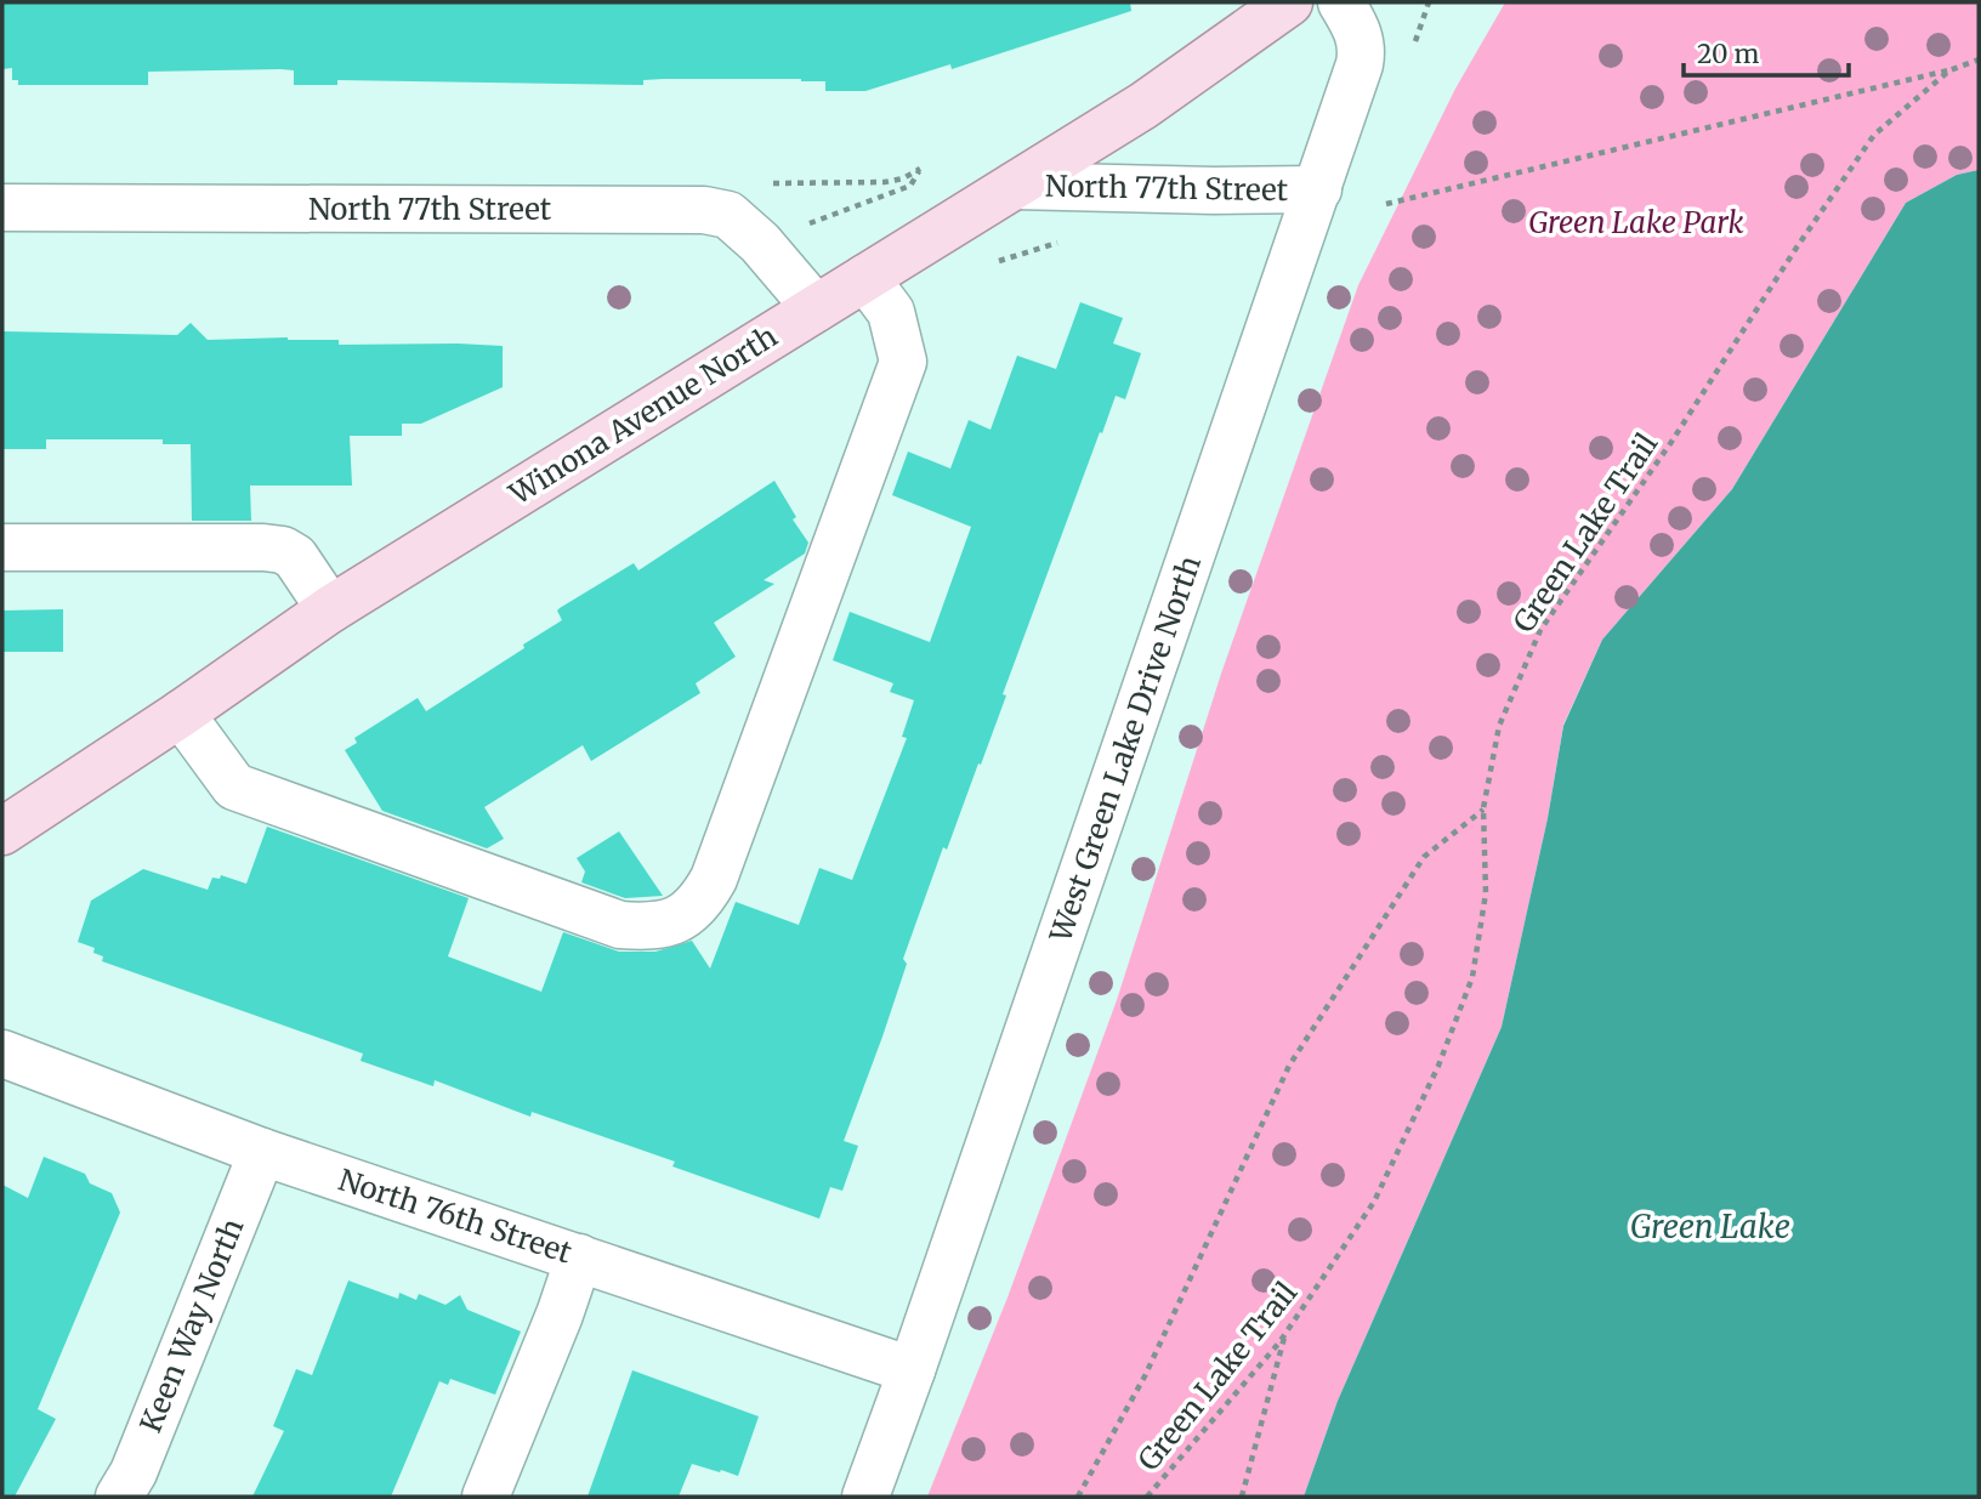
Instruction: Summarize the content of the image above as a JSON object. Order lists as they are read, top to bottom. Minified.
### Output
{"streets":{"main road":["Winona Avenue North"],"street":["North 77th Street","West Green Lake Drive North","North 76th Street","Keen Way North"],"path":["Green Lake Trail"]},"crossings":[["North 77th Street","Winona Avenue North"],["North 77th Street","West Green Lake Drive North"],["West Green Lake Drive North","North 76th Street"],["North 76th Street","Keen Way North"]],"water":["Green Lake"],"parks":["Green Lake Park"],"scale_bar":"20 m"}
